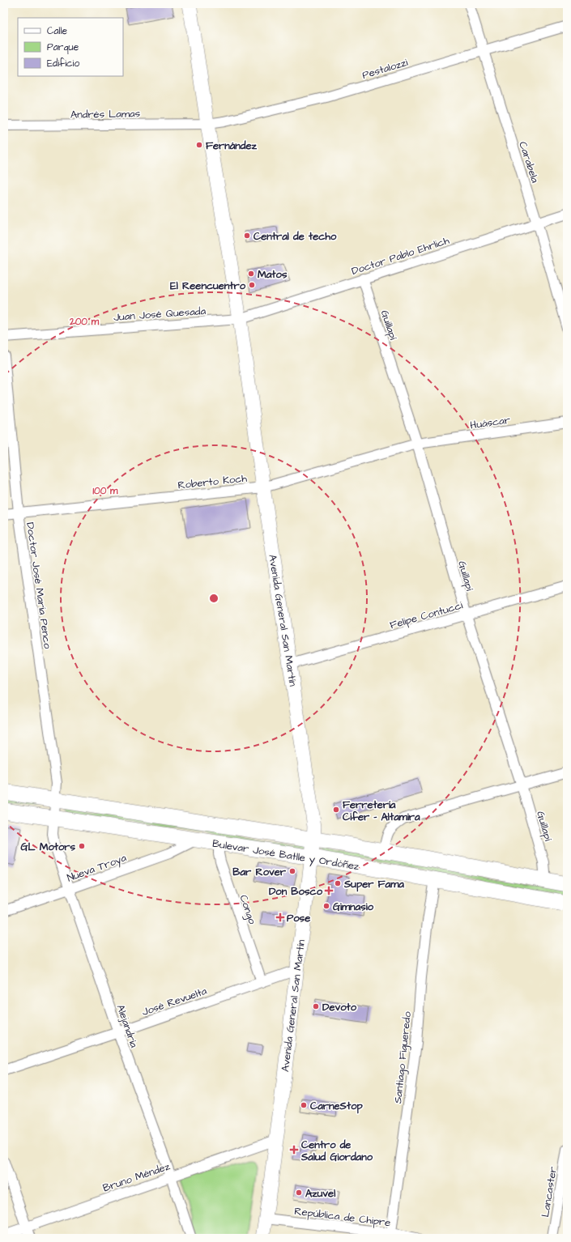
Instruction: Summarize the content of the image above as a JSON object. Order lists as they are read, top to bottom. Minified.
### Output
{"streets":{"main road":["Avenida General San Martín","Bulevar José Batlle y Ordóñez"],"street":["Pestalozzi","Andrés Lamas","Carabela","Doctor Pablo Ehrlich","Juan José Quesada","Guillapí","Huáscar","Roberto Koch","Doctor José María Penco","Felipe Contucci","Nueva Troya","Congo","José Revuelta","Alejandría","Santiago Figueredo","Bruno Méndez","Lancaster","República de Chipre"]},"crossings":[["Pestalozzi","Andrés Lamas"],["Pestalozzi","Carabela"],["Pestalozzi","Avenida General San Martín"],["Andrés Lamas","Avenida General San Martín"],["Carabela","Doctor Pablo Ehrlich"],["Doctor Pablo Ehrlich","Juan José Quesada"],["Doctor Pablo Ehrlich","Guillapí"],["Doctor Pablo Ehrlich","Avenida General San Martín"],["Juan José Quesada","Avenida General San Martín"],["Guillapí","Huáscar"],["Guillapí","Roberto Koch"],["Guillapí","Felipe Contucci"],["Guillapí","Bulevar José Batlle y Ordóñez"],["Huáscar","Roberto Koch"],["Roberto Koch","Doctor José María Penco"],["Roberto Koch","Avenida General San Martín"],["Doctor José María Penco","Bulevar José Batlle y Ordóñez"],["Doctor José María Penco","Alejandría"],["Felipe Contucci","Avenida General San Martín"],["Avenida General San Martín","Bulevar José Batlle y Ordóñez"],["Avenida General San Martín","José Revuelta"],["Avenida General San Martín","Bruno Méndez"],["Avenida General San Martín","República de Chipre"],["Bulevar José Batlle y Ordóñez","Nueva Troya"],["Bulevar José Batlle y Ordóñez","Congo"],["Bulevar José Batlle y Ordóñez","Alejandría"],["Bulevar José Batlle y Ordóñez","Santiago Figueredo"],["Nueva Troya","Alejandría"],["Congo","José Revuelta"],["José Revuelta","Alejandría"],["Alejandría","Bruno Méndez"],["Santiago Figueredo","República de Chipre"]],"places":{"other":["Fernández","Central de techo","Matos","El Reencuentro","Ferretería Cifer - Altamira","GL Motors","Bar Rover","Super Fama","Gimnasio","Devoto","CarneStop","Azuvel"],"health":["Don Bosco","Pose","Centro de Salud Giordano"]},"legend":["Calle","Parque","Edificio"],"rings":["200 m","100 m"]}
